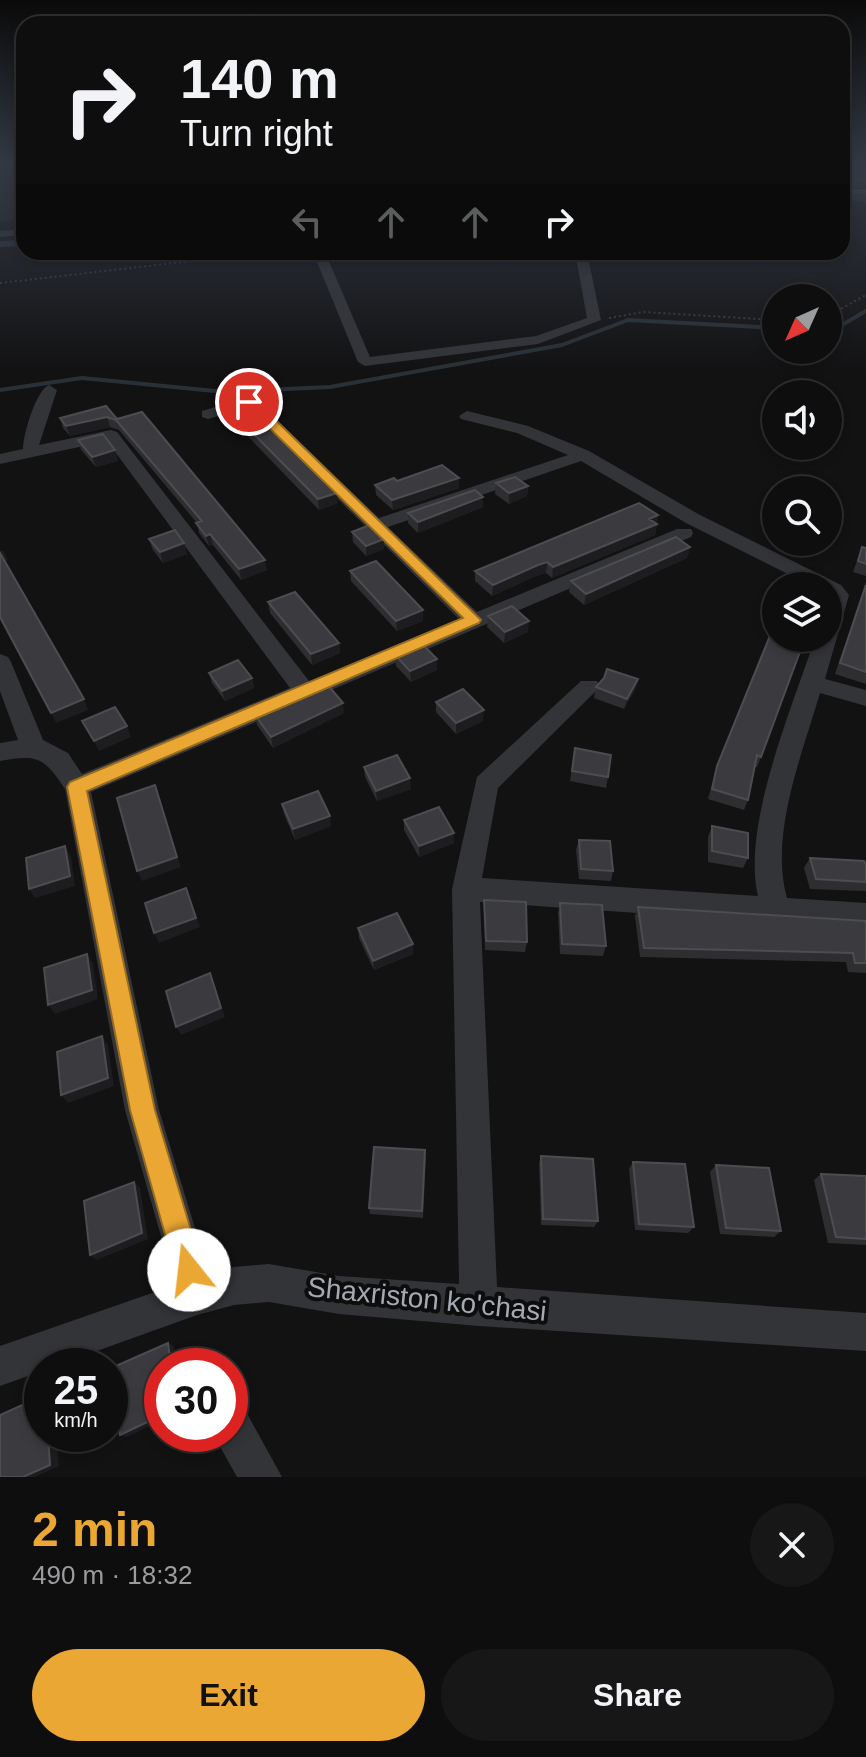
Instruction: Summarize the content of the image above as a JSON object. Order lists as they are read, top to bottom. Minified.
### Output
{"streets":{"street":["Shaxriston ko'chasi"]},"north":"bottom left","page":{"turn":["140 m","Turn right"],"speed":"25 km/h","limit":"30","heading":["2 min","490 m · 18:32"],"buttons":["Exit","Share"]}}
